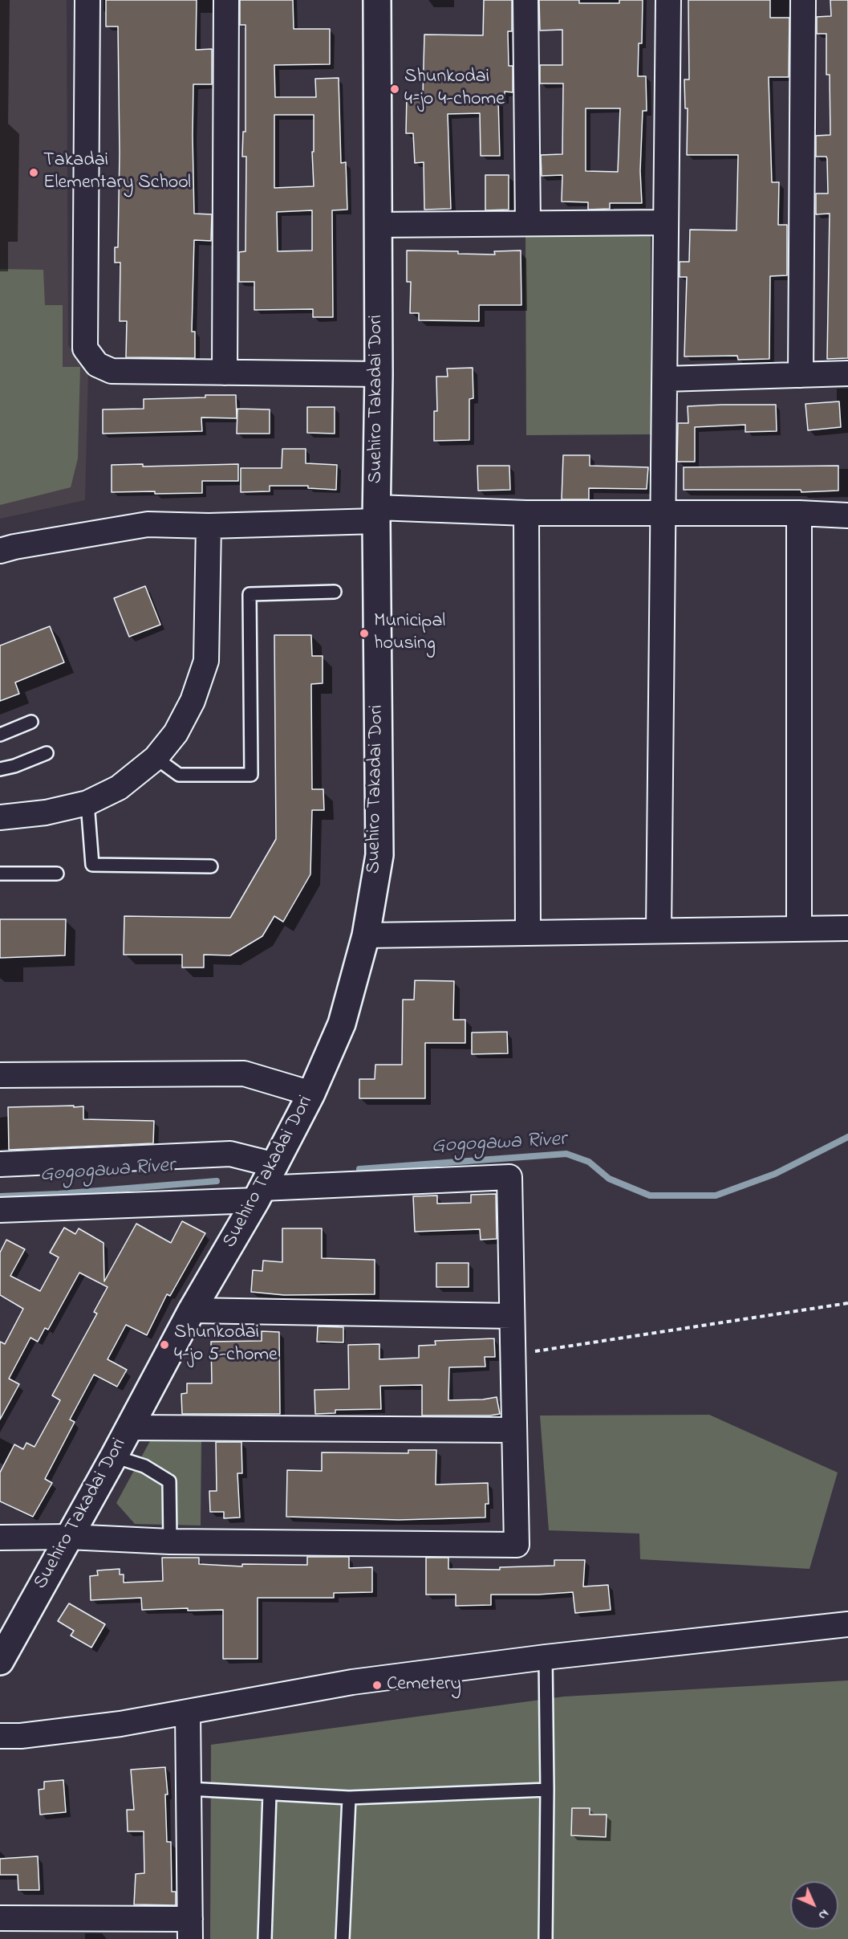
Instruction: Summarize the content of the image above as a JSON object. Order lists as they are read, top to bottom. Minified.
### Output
{"streets":{"street":["Suehiro Takadai Dori"]},"water":["Gogogawa River"],"places":["Shunkodai 4-jo 4-chome","Takadai Elementary School","Municipal housing","Shunkodai 4-jo 5-chome","Cemetery"],"north":"bottom right"}
